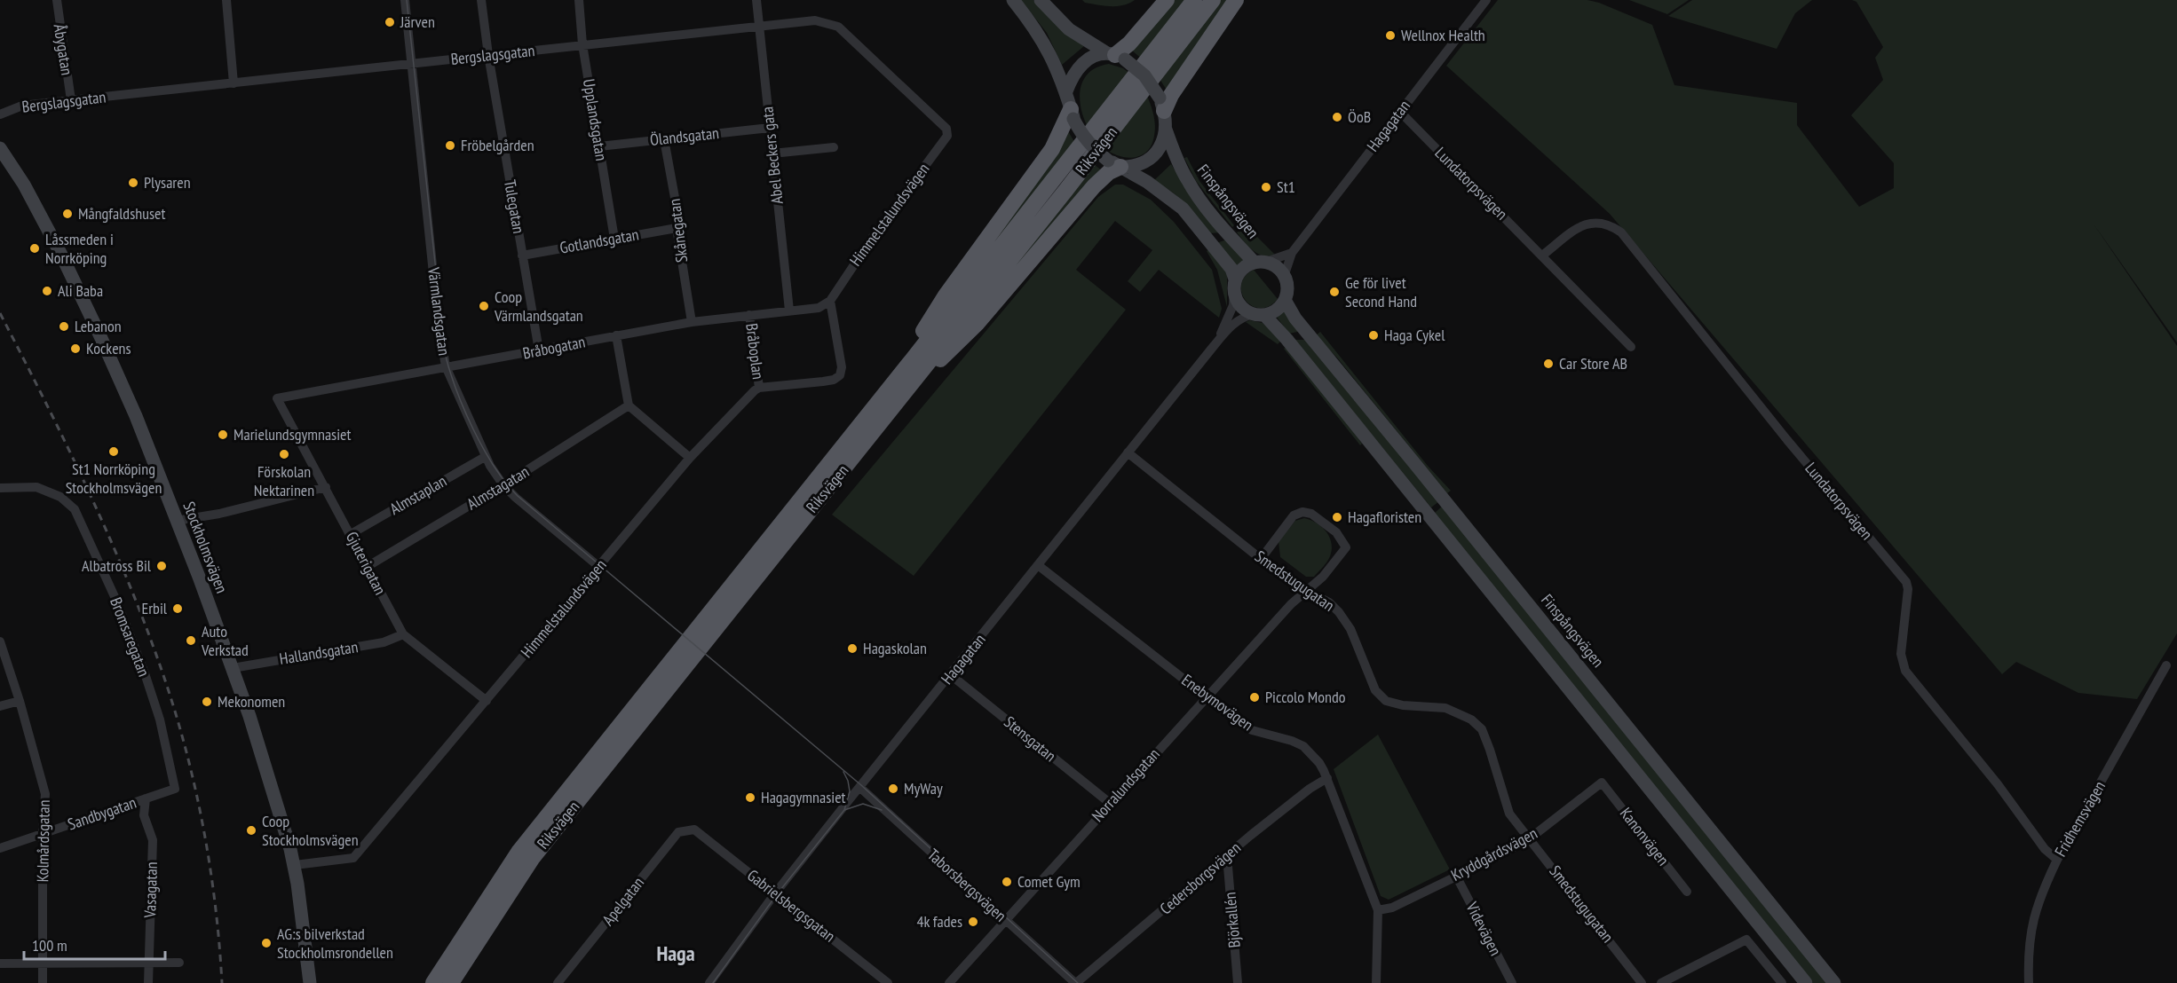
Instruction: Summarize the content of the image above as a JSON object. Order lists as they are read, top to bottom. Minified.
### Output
{"streets":{"highway":["Riksvägen"],"main road":["Finspångsvägen","Stockholmsvägen"],"street":["Åbygatan","Bergslagsgatan","Upplandsgatan","Hagagatan","Ölandsgatan","Abel Beckers gata","Lundatorpsvägen","Tulegatan","Himmelstalundsvägen","Skånegatan","Gotlandsgatan","Värmlandsgatan","Bråbogatan","Bråboplan","Almstagatan","Almstaplan","Gjuterigatan","Smedstugugatan","Bromsaregatan","Hallandsgatan","Enebymovägen","Stensgatan","Norralundsgatan","Sandbygatan","Fridhemsvägen","Kanonvägen","Kolmårdsgatan","Kryddgårdsvägen","Cedersborgsvägen","Taborsbergsvägen","Vasagatan","Apelgatan","Gabrielsbergsgatan","Björkallén","Videvägen"]},"crossings":[["Åbygatan","Bergslagsgatan"],["Bergslagsgatan","Upplandsgatan"],["Bergslagsgatan","Abel Beckers gata"],["Bergslagsgatan","Tulegatan"],["Bergslagsgatan","Himmelstalundsvägen"],["Bergslagsgatan","Värmlandsgatan"],["Upplandsgatan","Ölandsgatan"],["Upplandsgatan","Gotlandsgatan"],["Hagagatan","Lundatorpsvägen"],["Hagagatan","Finspångsvägen"],["Hagagatan","Smedstugugatan"],["Hagagatan","Enebymovägen"],["Hagagatan","Stensgatan"],["Hagagatan","Taborsbergsvägen"],["Hagagatan","Gabrielsbergsgatan"],["Ölandsgatan","Abel Beckers gata"],["Ölandsgatan","Skånegatan"],["Abel Beckers gata","Bråbogatan"],["Lundatorpsvägen","Fridhemsvägen"],["Tulegatan","Gotlandsgatan"],["Tulegatan","Bråbogatan"],["Himmelstalundsvägen","Värmlandsgatan"],["Himmelstalundsvägen","Bråbogatan"],["Himmelstalundsvägen","Bråboplan"],["Himmelstalundsvägen","Stockholmsvägen"],["Himmelstalundsvägen","Gjuterigatan"],["Skånegatan","Gotlandsgatan"],["Skånegatan","Bråbogatan"],["Värmlandsgatan","Bråbogatan"],["Värmlandsgatan","Almstagatan"],["Värmlandsgatan","Almstaplan"],["Bråbogatan","Bråboplan"],["Bråbogatan","Gjuterigatan"],["Almstagatan","Gjuterigatan"],["Almstaplan","Gjuterigatan"],["Stockholmsvägen","Hallandsgatan"],["Gjuterigatan","Hallandsgatan"],["Smedstugugatan","Norralundsgatan"],["Smedstugugatan","Kryddgårdsvägen"],["Bromsaregatan","Sandbygatan"],["Enebymovägen","Norralundsgatan"],["Enebymovägen","Kryddgårdsvägen"],["Enebymovägen","Cedersborgsvägen"],["Stensgatan","Norralundsgatan"],["Norralundsgatan","Taborsbergsvägen"],["Sandbygatan","Kolmårdsgatan"],["Sandbygatan","Vasagatan"],["Kanonvägen","Kryddgårdsvägen"],["Kryddgårdsvägen","Videvägen"],["Cedersborgsvägen","Taborsbergsvägen"],["Cedersborgsvägen","Björkallén"],["Apelgatan","Gabrielsbergsgatan"]],"districts":["Haga"],"places":["Järven","Wellnox Health","ÖoB","Fröbelgården","Plysaren","St1","Mångfaldshuset","Låssmeden i Norrköping","Ali Baba","Ge för livet Second Hand","Coop Värmlandsgatan","Lebanon","Haga Cykel","Kockens","Car Store AB","Marielundsgymnasiet","St1 Norrköping Stockholmsvägen","Förskolan Nektarinen","Hagafloristen","Albatross Bil","Erbil","Auto Verkstad","Hagaskolan","Piccolo Mondo","Mekonomen","MyWay","Hagagymnasiet","Coop Stockholmsvägen","Comet Gym","4k fades","AG:s bilverkstad Stockholmsrondellen"],"scale_bar":"100 m"}
